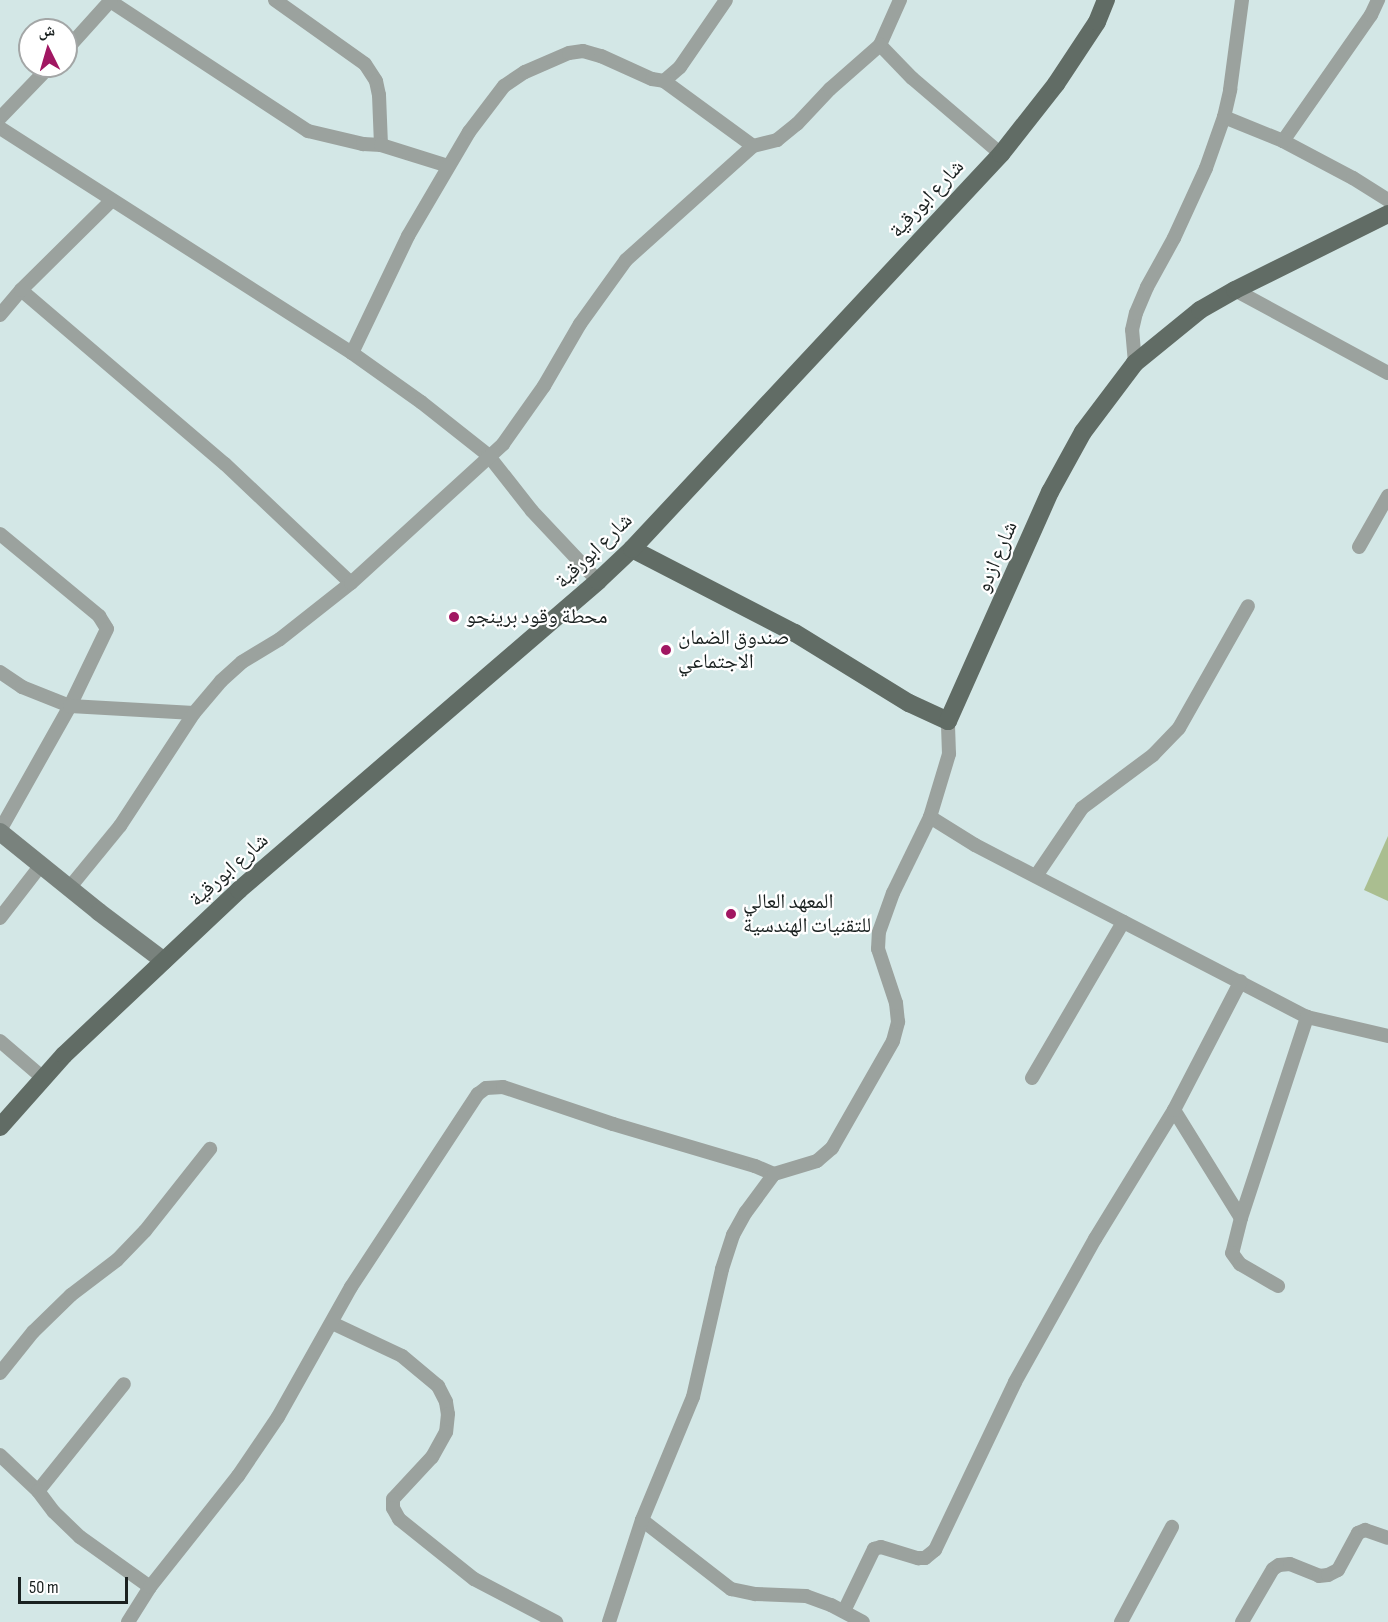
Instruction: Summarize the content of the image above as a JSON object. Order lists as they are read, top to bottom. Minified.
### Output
{"streets":{"main road":["شارع ابورقية","شارع ازدو"]},"places":["محطة وقود برينجو","صندوق الضمان الاجتماعي","المعهد العالي للتقنيات الهندسية"],"scale_bar":"50 m","north":"top"}
